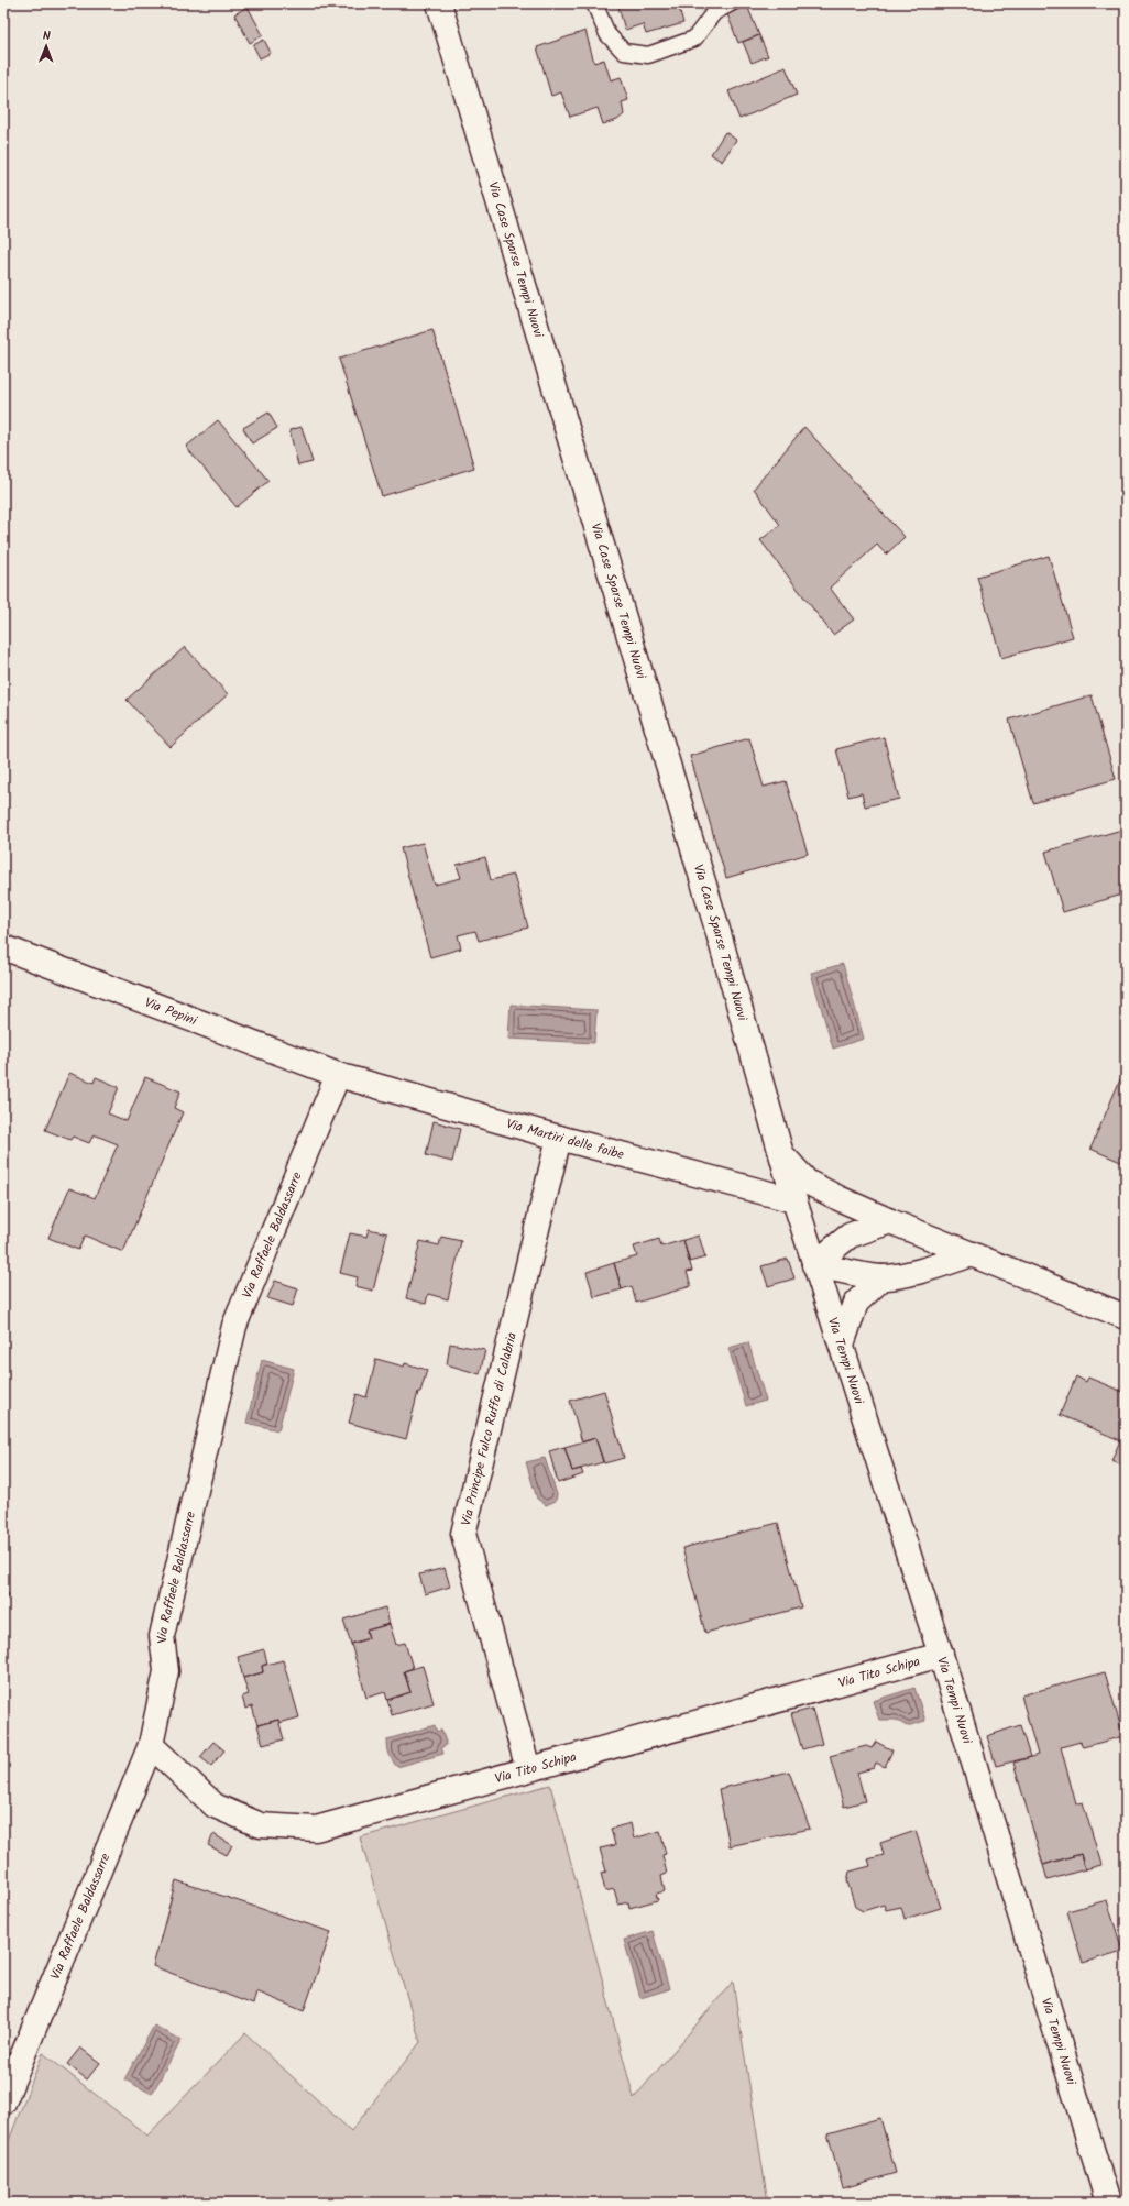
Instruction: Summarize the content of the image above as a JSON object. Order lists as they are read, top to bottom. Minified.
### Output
{"streets":{"street":["Via Case Sparse Tempi Nuovi","Via Pepini","Via Martiri delle foibe","Via Raffaele Baldassarre","Via Tempi Nuovi","Via Principe Fulco Ruffo di Calabria","Via Tito Schipa"]},"crossings":[["Via Case Sparse Tempi Nuovi","Via Martiri delle foibe"],["Via Case Sparse Tempi Nuovi","Via Tempi Nuovi"],["Via Pepini","Via Martiri delle foibe"],["Via Pepini","Via Raffaele Baldassarre"],["Via Martiri delle foibe","Via Raffaele Baldassarre"],["Via Martiri delle foibe","Via Tempi Nuovi"],["Via Martiri delle foibe","Via Principe Fulco Ruffo di Calabria"],["Via Raffaele Baldassarre","Via Tito Schipa"],["Via Tempi Nuovi","Via Tito Schipa"],["Via Principe Fulco Ruffo di Calabria","Via Tito Schipa"]],"north":"top"}
